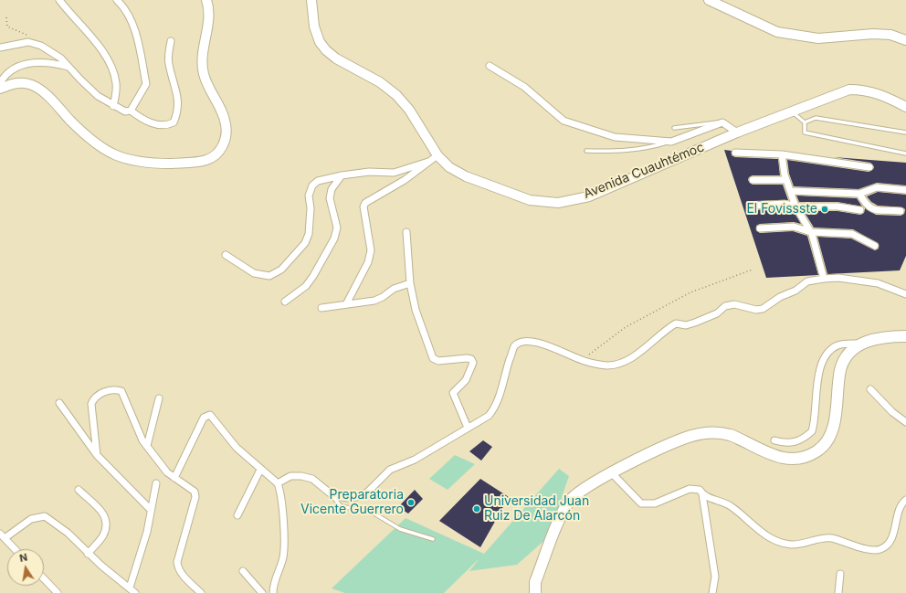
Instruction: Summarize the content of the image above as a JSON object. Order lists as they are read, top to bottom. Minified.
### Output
{"streets":{"main road":["Avenida Cuauhtémoc"]},"places":["El Fovissste","Preparatoria Vicente Guerrero","Universidad Juan Ruiz De Alarcón"],"north":"top"}
